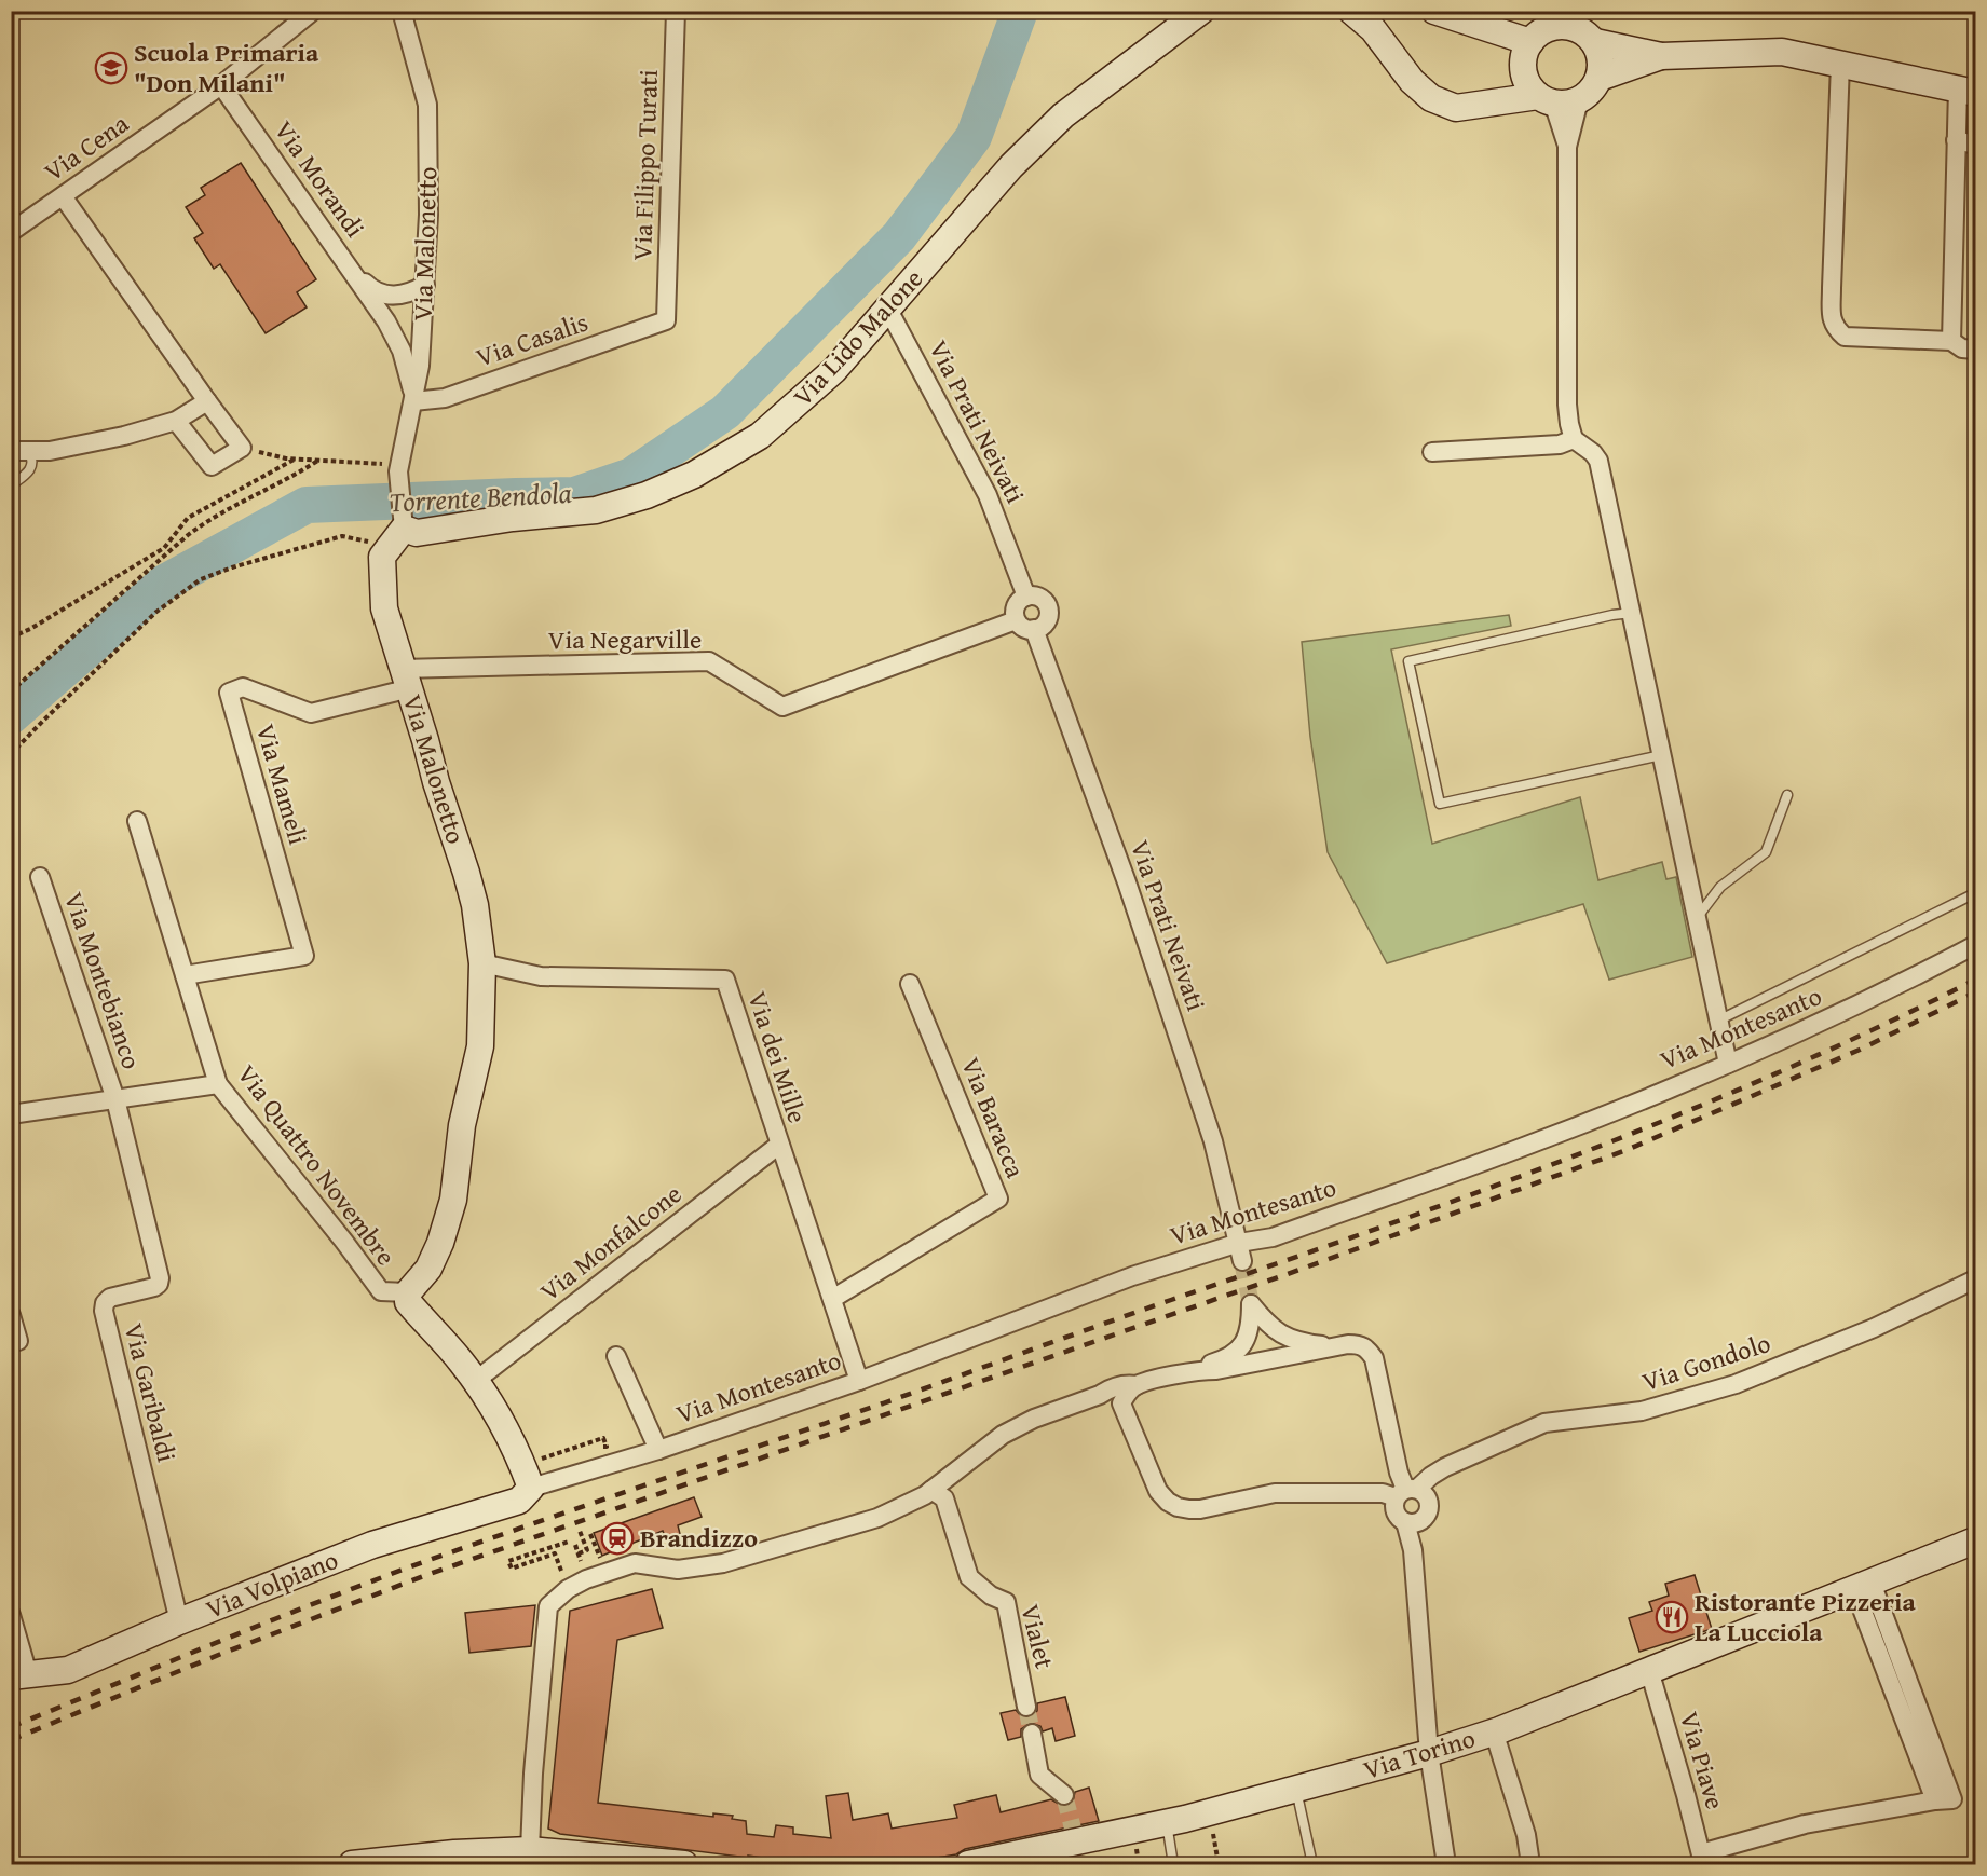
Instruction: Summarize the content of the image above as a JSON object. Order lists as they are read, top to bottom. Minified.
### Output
{"streets":{"street":["Via Cena","Via Filippo Turati","Via Morandi","Via Malonetto","Via Lido Malone","Via Casalis","Via Prati Neivati","Via Negarville","Via Mameli","Via Montebianco","Via Montesanto","Via dei Mille","Via Baracca","Via Quattro Novembre","Via Monfalcone","Via Gondolo","Via Garibaldi","Via Volpiano","Vialet","Via Torino","Via Piave"]},"crossings":[["Via Cena","Via Morandi"],["Via Filippo Turati","Via Casalis"],["Via Morandi","Via Malonetto"],["Via Morandi","Via Casalis"],["Via Malonetto","Via Lido Malone"],["Via Malonetto","Via Casalis"],["Via Malonetto","Via Negarville"],["Via Malonetto","Via Mameli"],["Via Malonetto","Via dei Mille"],["Via Malonetto","Via Quattro Novembre"],["Via Lido Malone","Via Prati Neivati"],["Via Prati Neivati","Via Negarville"],["Via Prati Neivati","Via Montesanto"],["Via Negarville","Via Mameli"],["Via Mameli","Via Quattro Novembre"],["Via Montebianco","Via Garibaldi"],["Via Montesanto","Via dei Mille"],["Via Montesanto","Via Volpiano"],["Via dei Mille","Via Baracca"],["Via dei Mille","Via Monfalcone"],["Via Gondolo","Via Torino"],["Via Garibaldi","Via Volpiano"],["Via Torino","Via Piave"]],"water":["Torrente Bendola"],"places":{"school or university":["Scuola Primaria \"Don Milani\""],"station":["Brandizzo"],"restaurant":["Ristorante Pizzeria La Lucciola"]}}
